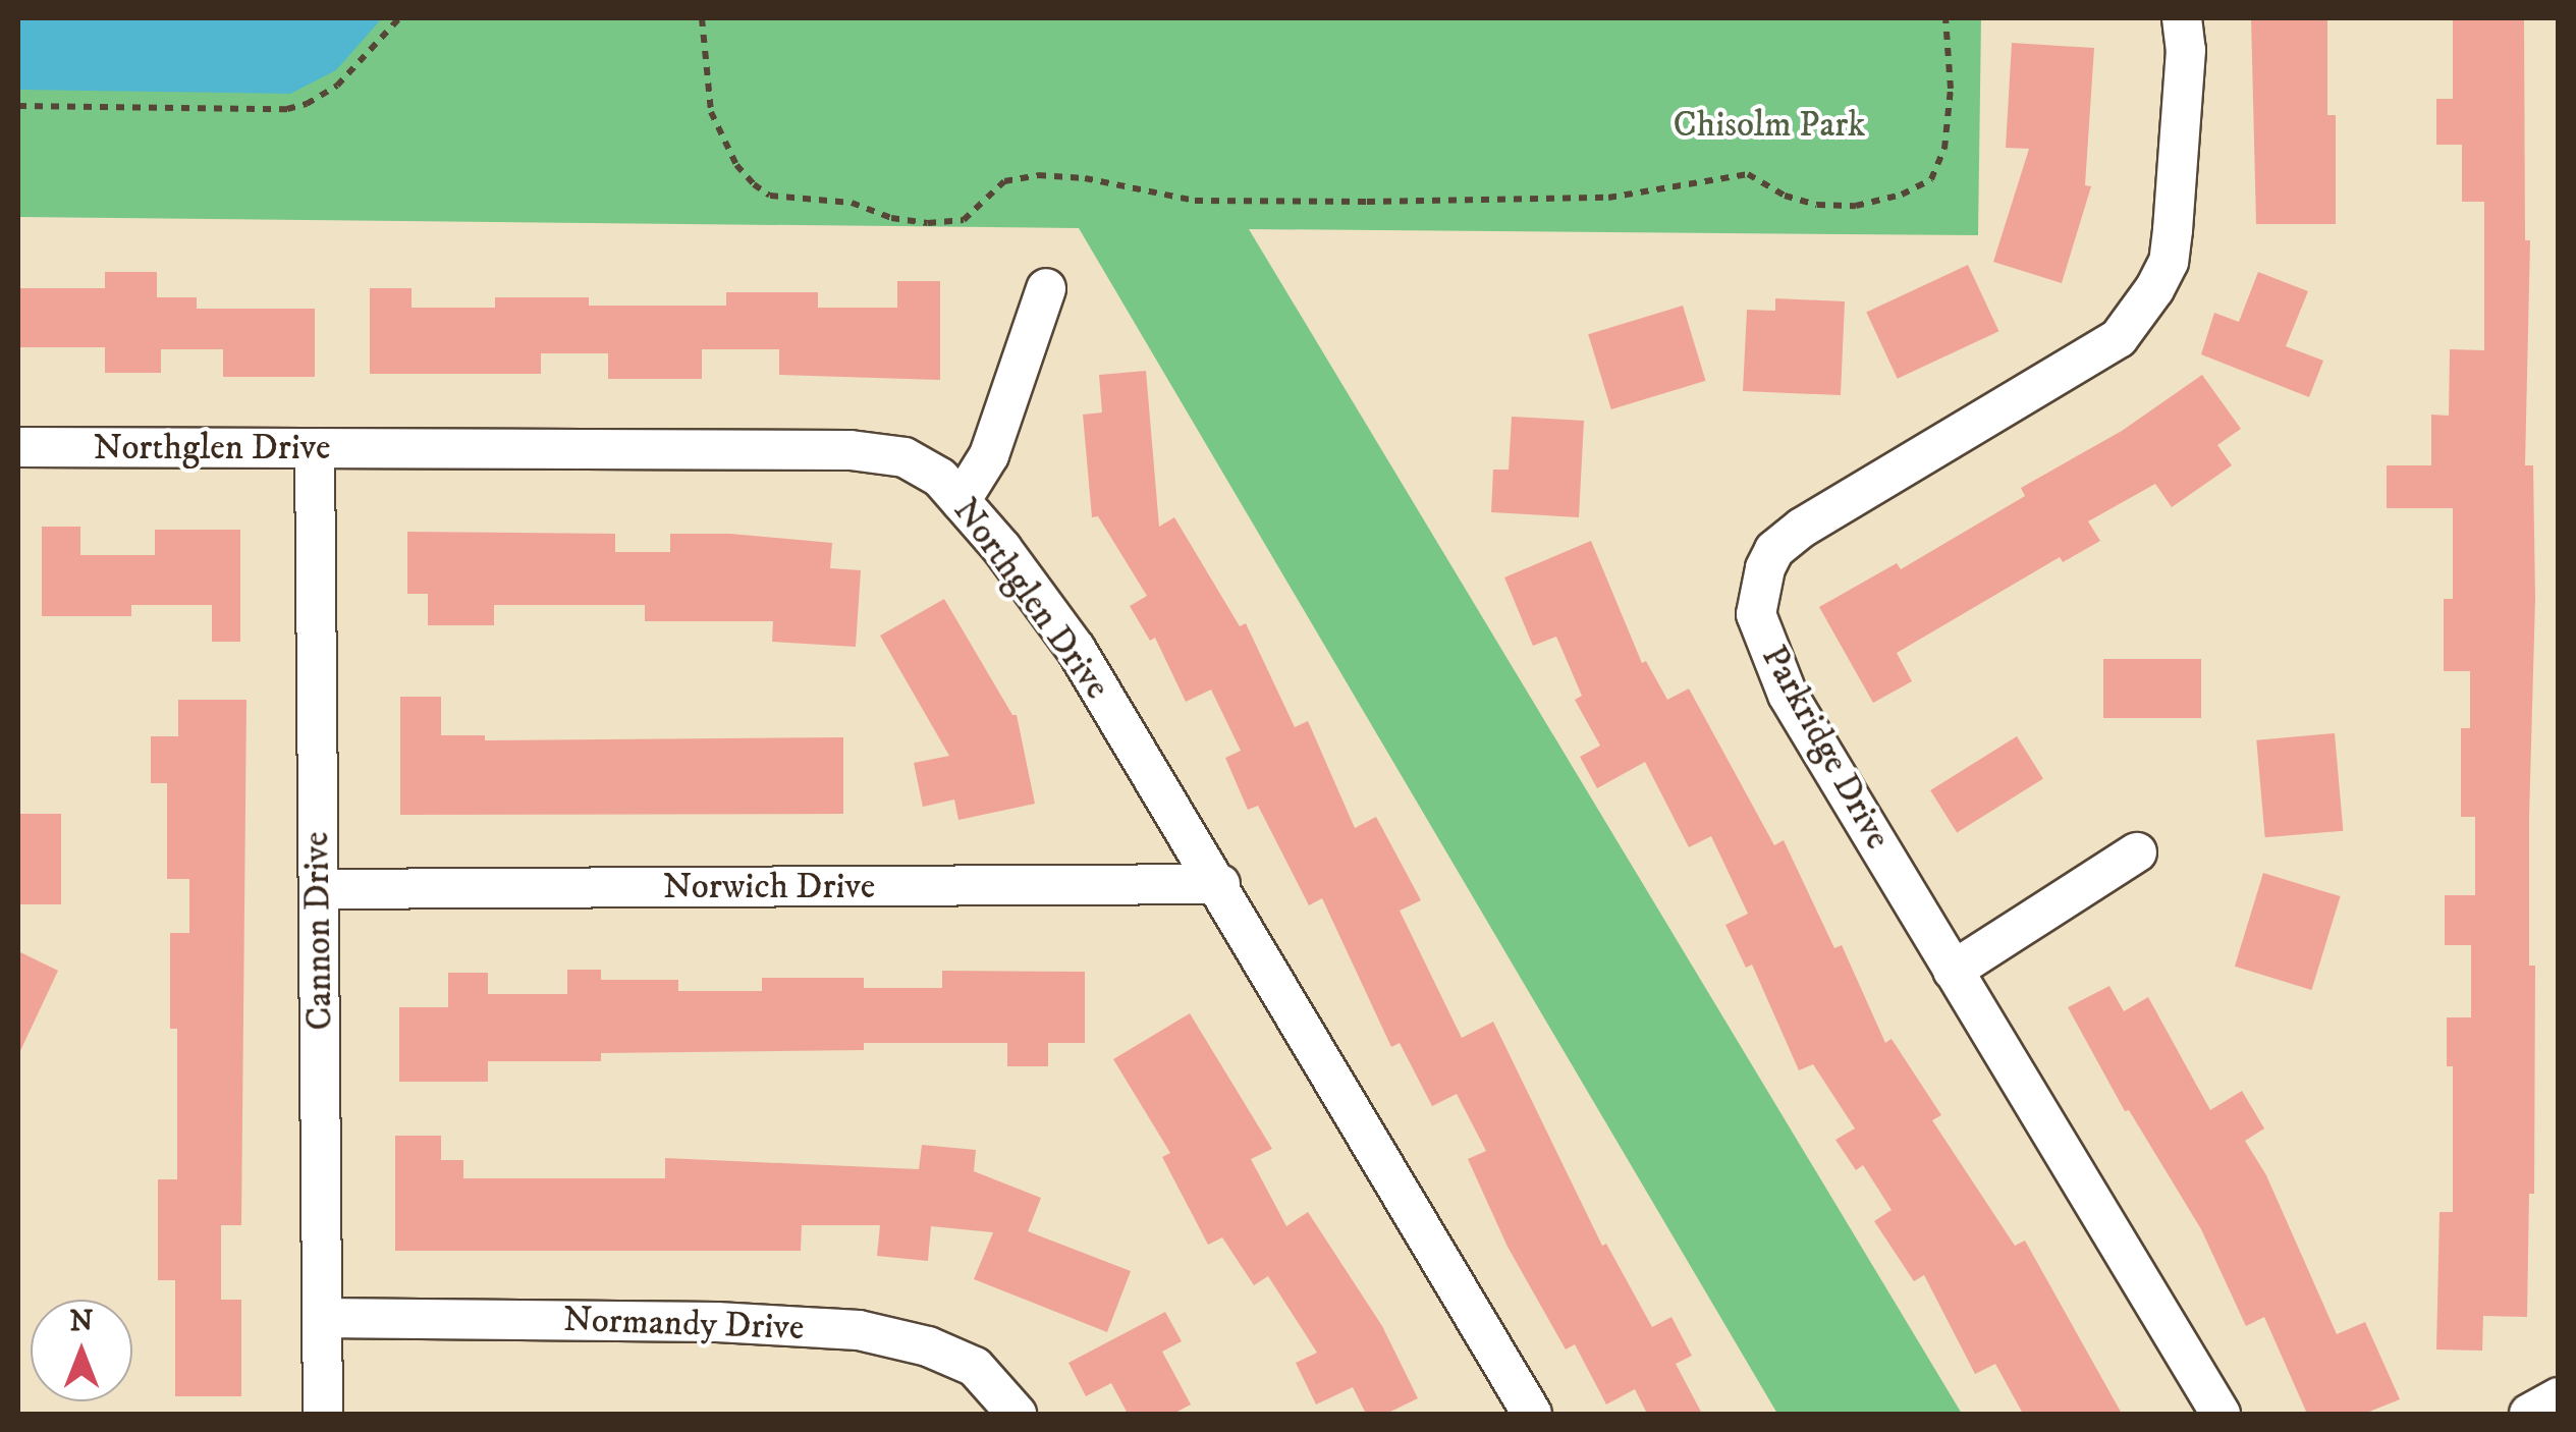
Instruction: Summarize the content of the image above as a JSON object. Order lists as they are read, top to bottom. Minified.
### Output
{"streets":{"street":["Northglen Drive","Parkridge Drive","Norwich Drive","Cannon Drive","Normandy Drive"]},"crossings":[["Northglen Drive","Norwich Drive"],["Northglen Drive","Cannon Drive"],["Norwich Drive","Cannon Drive"],["Cannon Drive","Normandy Drive"]],"parks":["Chisolm Park"],"north":"top"}
